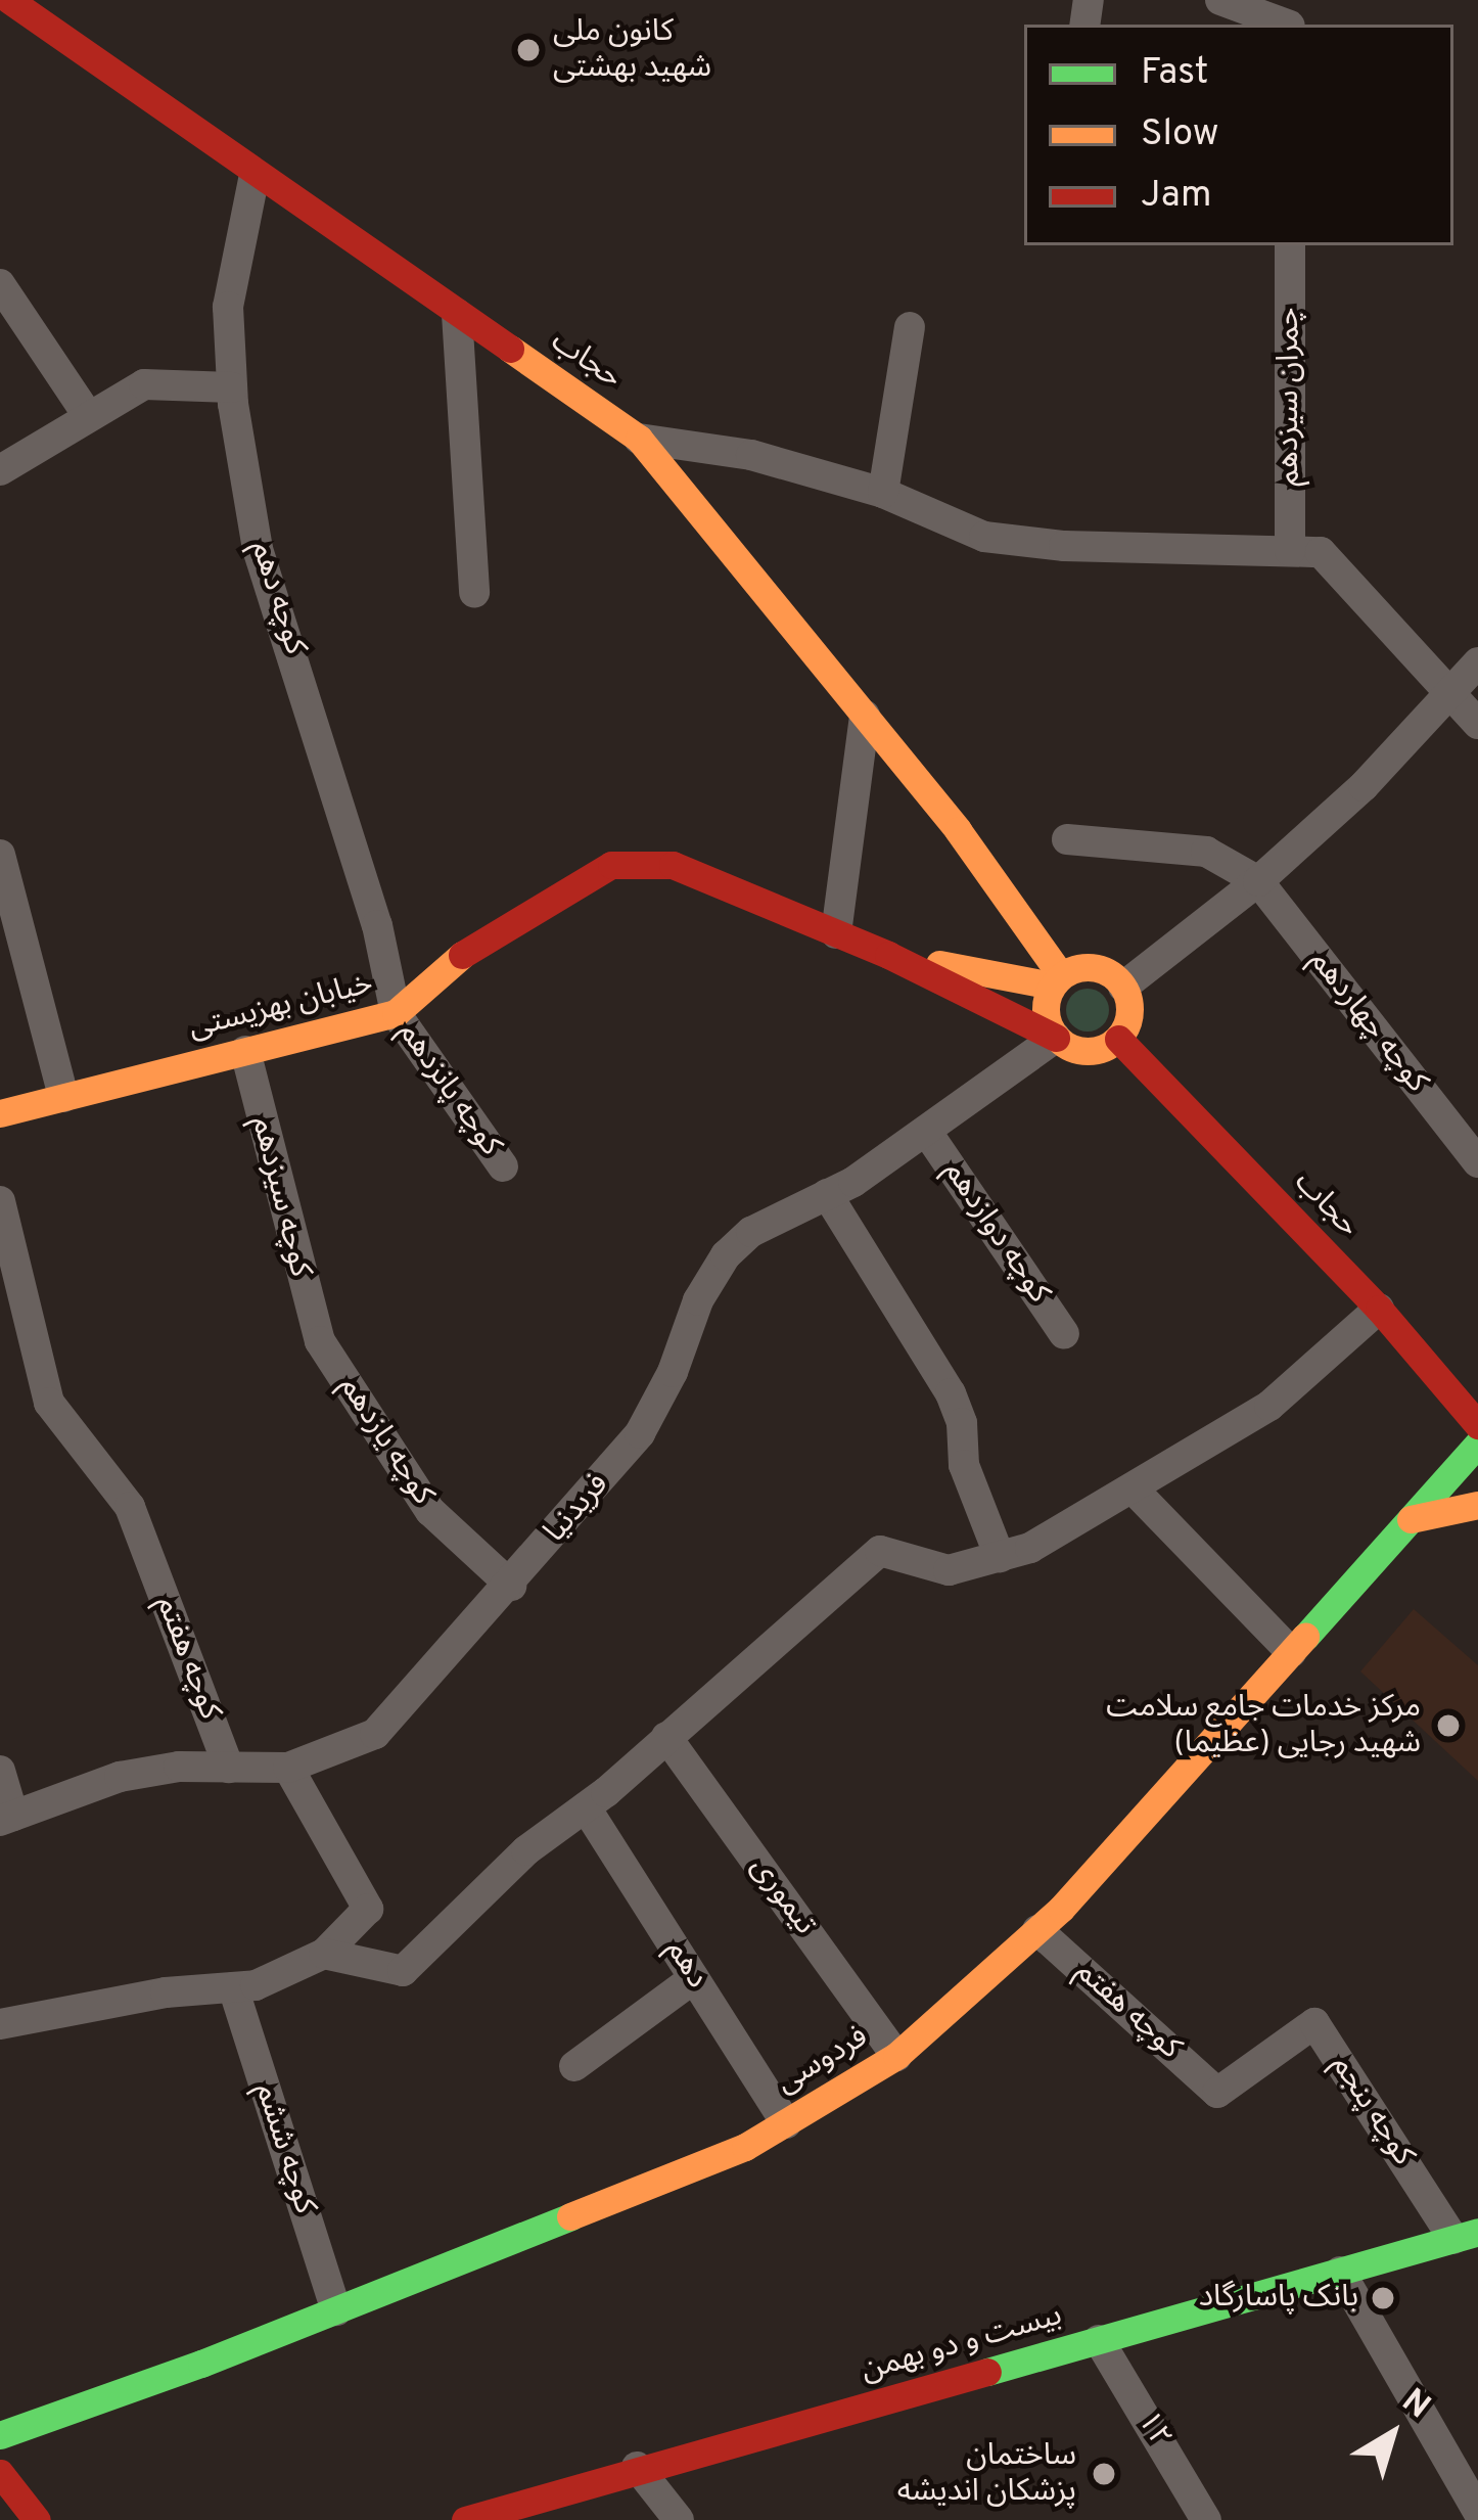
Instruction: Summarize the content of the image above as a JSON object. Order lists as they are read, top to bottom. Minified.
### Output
{"streets":{"street":["حجاب","چمران سیزدهم","کوچه دهم","خیابان بهزیستی","کوچه چهاردهم","کوچه پانزدهم","کوچه سیزدهم","کوچه دوازدهم","کوچه یازدهم","فریدنیا","کوچه هفتم","تیموری","دهم","فردوسی","کوچه پنجم","کوچه ششم","بیست و دو بهمن","۱۲"]},"crossings":[["حجاب","کوچه دهم"],["حجاب","خیابان بهزیستی"],["حجاب","فریدنیا"],["کوچه دهم","خیابان بهزیستی"],["کوچه دهم","کوچه پانزدهم"],["خیابان بهزیستی","کوچه پانزدهم"],["خیابان بهزیستی","کوچه سیزدهم"],["خیابان بهزیستی","فریدنیا"],["کوچه سیزدهم","کوچه یازدهم"],["کوچه دوازدهم","فریدنیا"],["کوچه یازدهم","فریدنیا"],["فریدنیا","کوچه هفتم"],["کوچه هفتم","فردوسی"],["کوچه هفتم","کوچه پنجم"],["تیموری","فردوسی"],["دهم","فردوسی"],["فردوسی","کوچه ششم"],["کوچه پنجم","بیست و دو بهمن"],["بیست و دو بهمن","۱۲"]],"places":["کانون ملی شهید بهشتی","مرکز خدمات جامع سلامت شهید رجایی (عظیما)","بانک پاسارگاد","ساختمان پزشکان اندیشه"],"legend":["Fast","Slow","Jam"],"north":"top right"}
